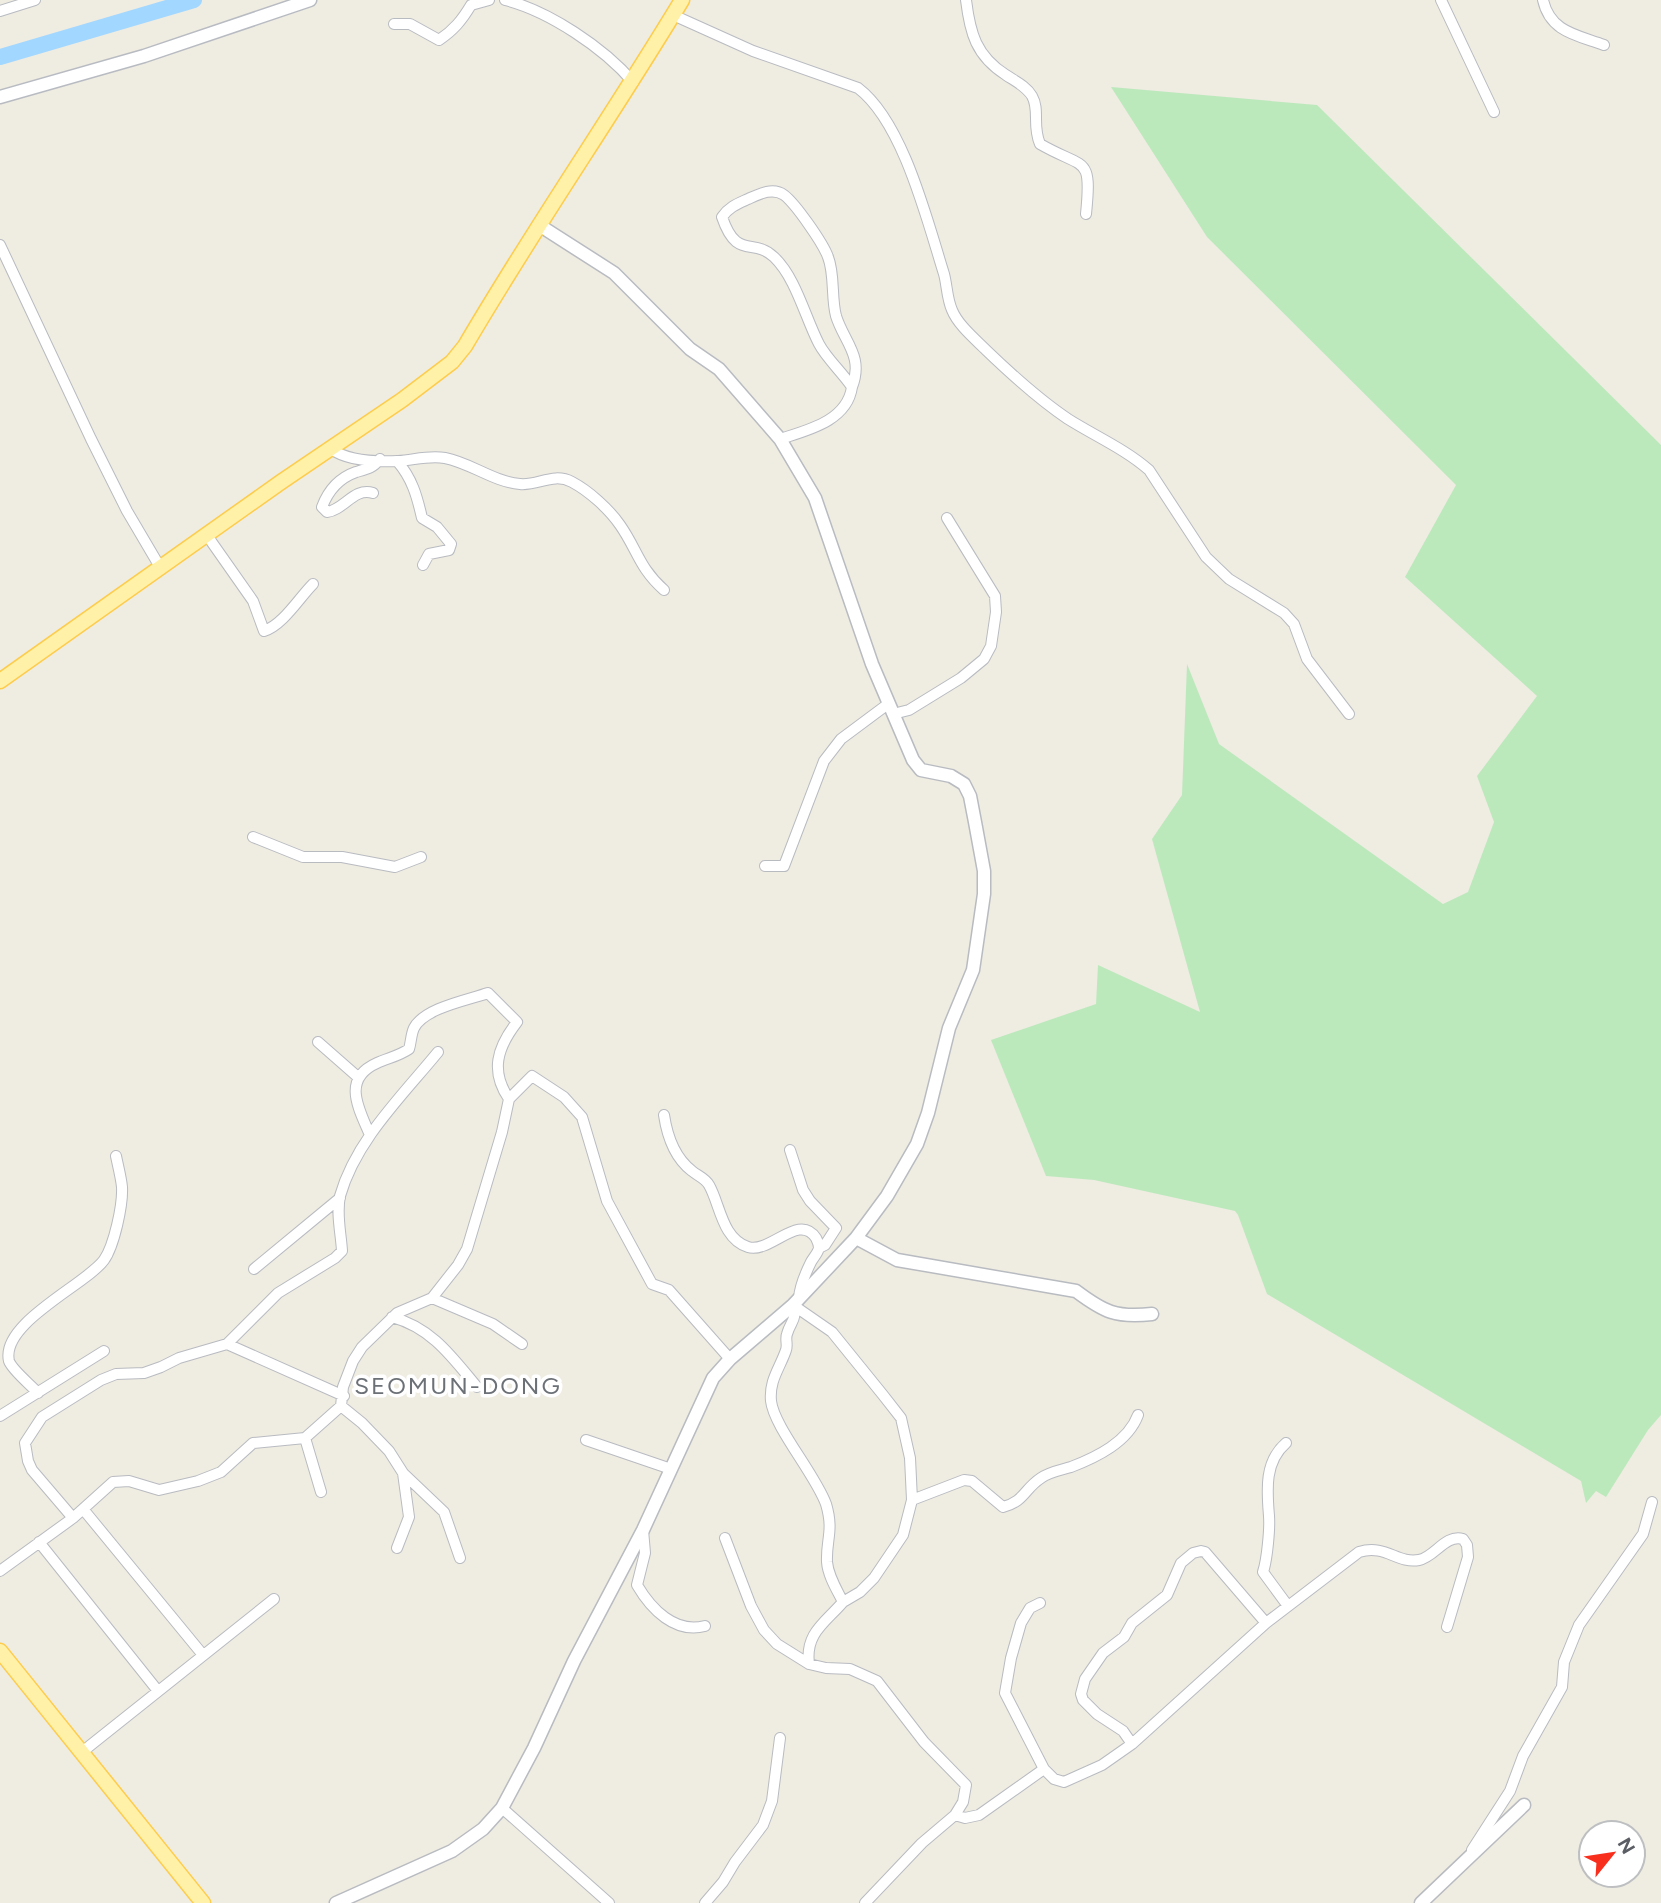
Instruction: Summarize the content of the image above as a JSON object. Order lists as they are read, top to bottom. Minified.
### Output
{"districts":["SEOMUN-DONG"],"north":"top right"}
